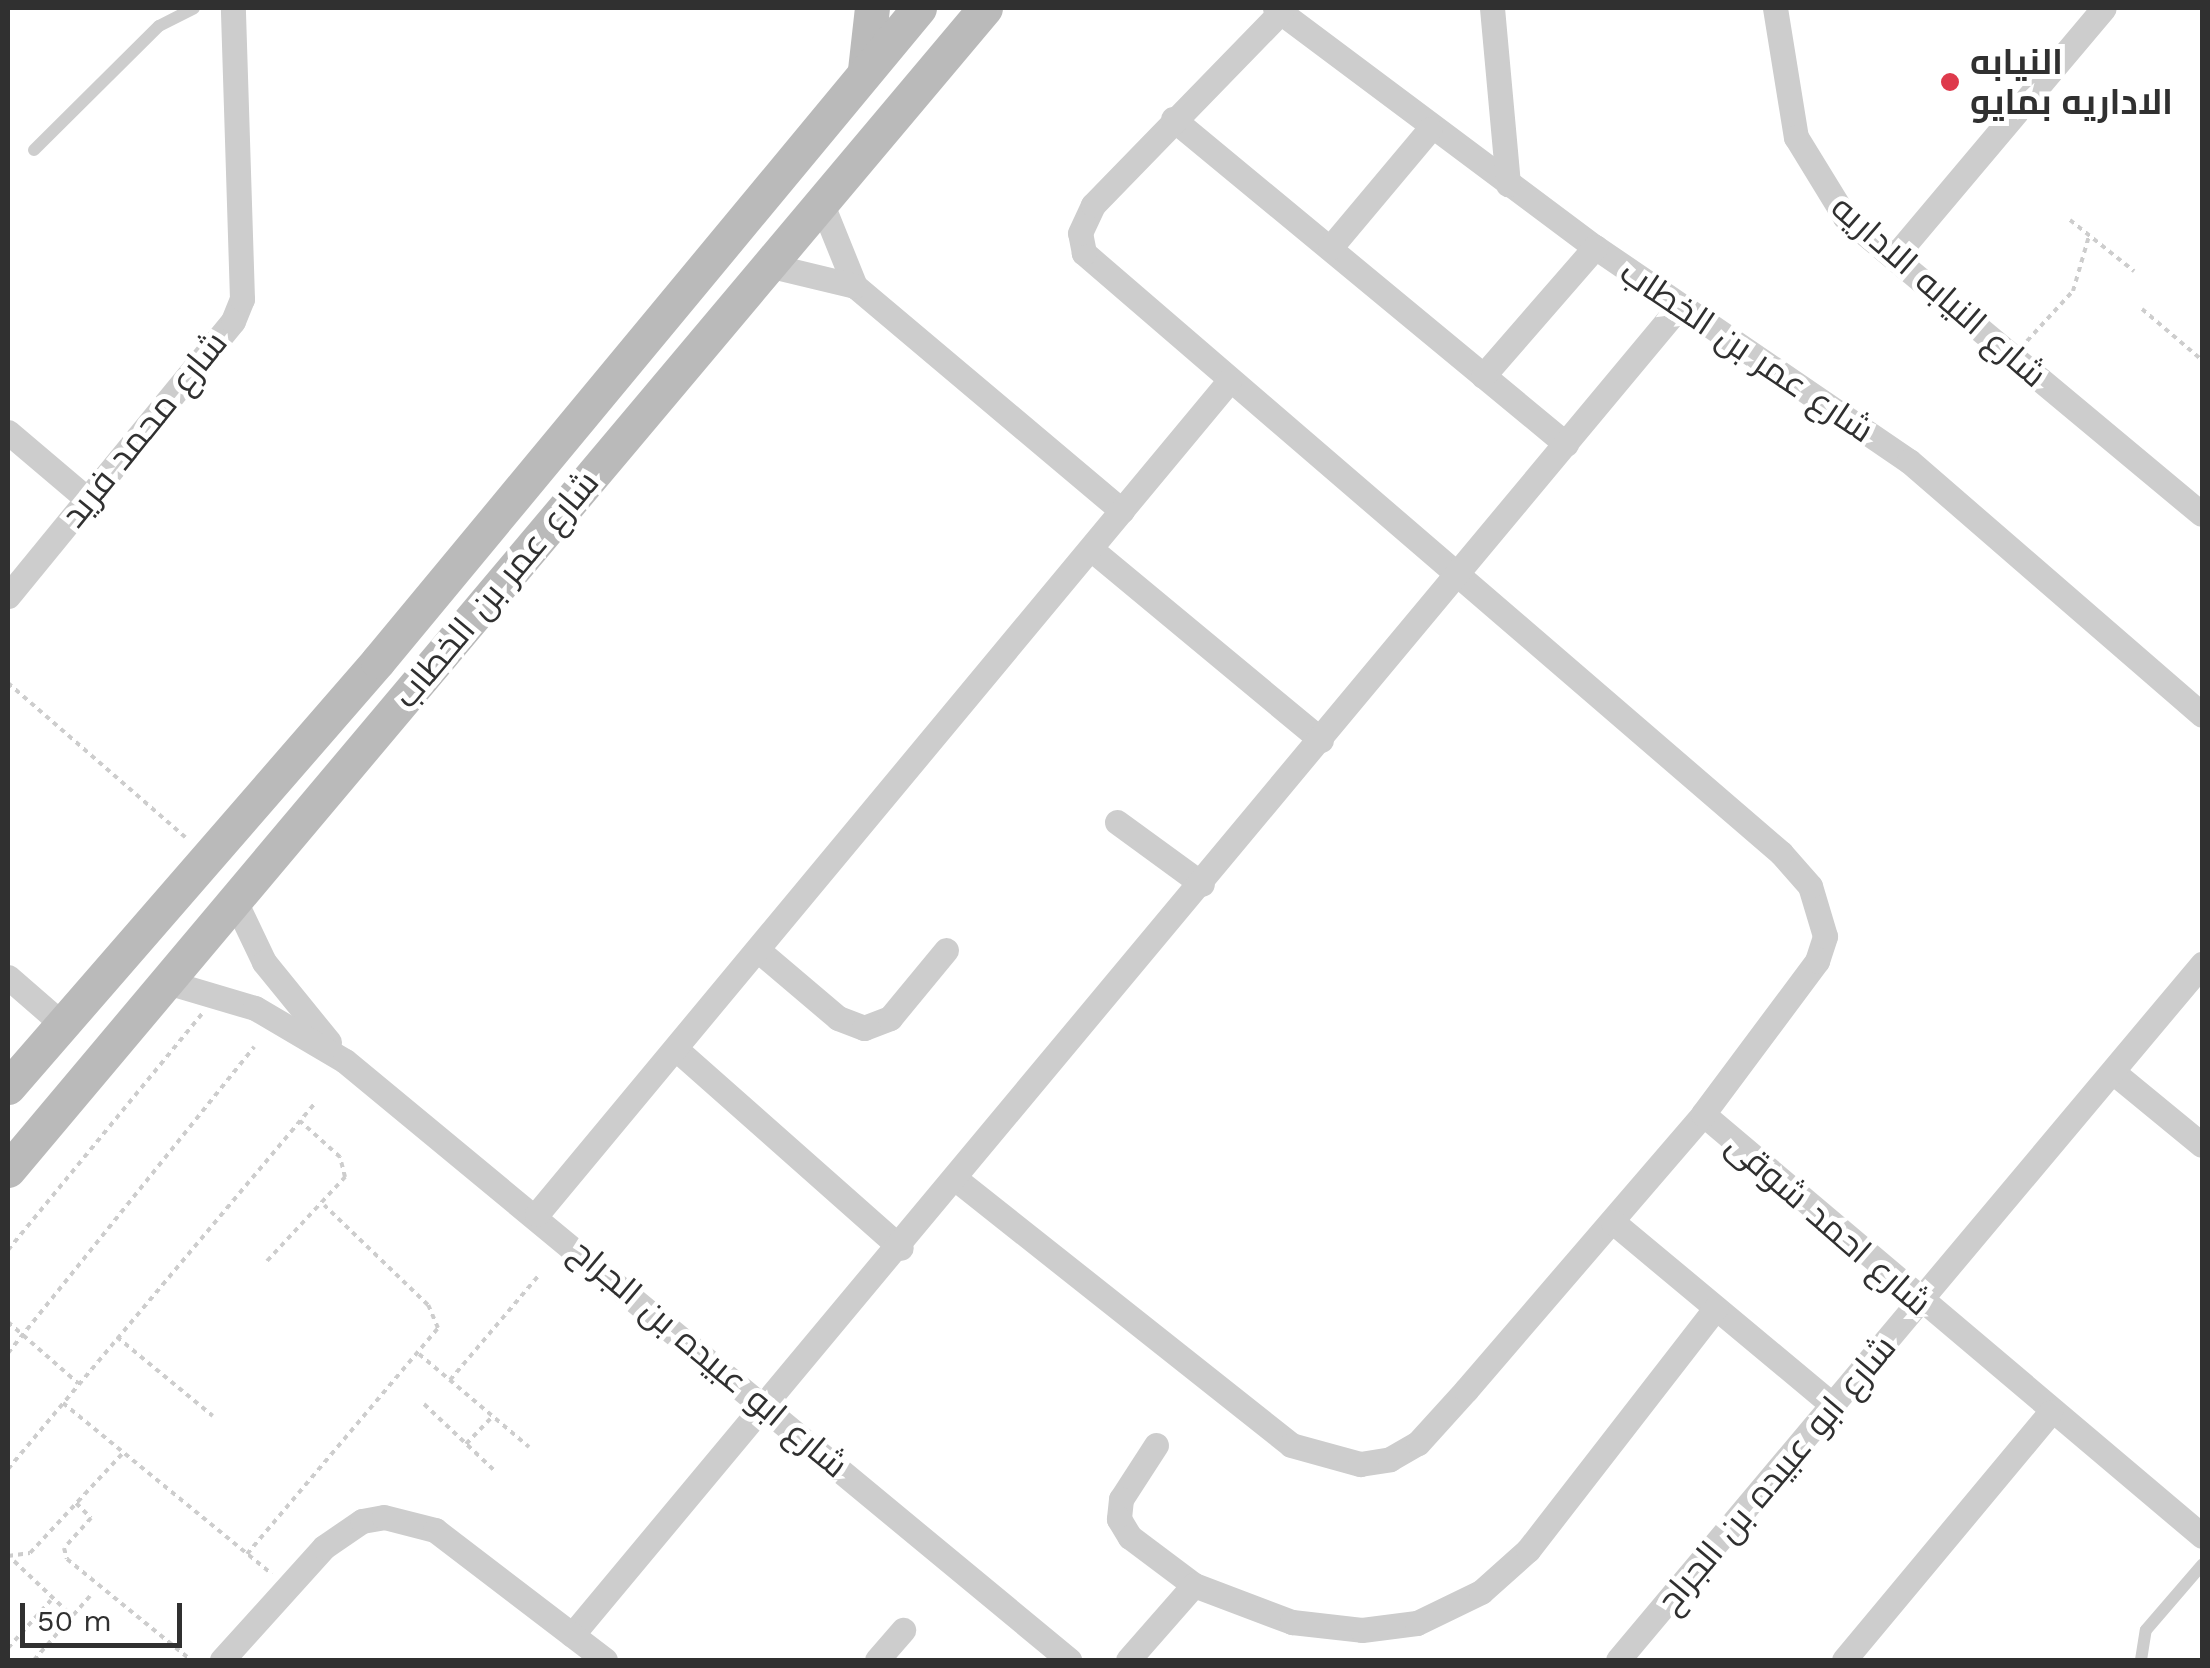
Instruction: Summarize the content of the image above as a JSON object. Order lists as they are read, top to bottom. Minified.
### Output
{"streets":{"street":["شارع النيابه الاداريه","شارع عمر بن الخطاب","شارع محمد فريد","شارع احمد شوقى","شارع ابو عبيده بن الجراح"]},"crossings":[["شارع عمر بن الخطاب","شارع احمد شوقى"],["شارع عمر بن الخطاب","شارع ابو عبيده بن الجراح"],["شارع احمد شوقى","شارع ابو عبيده بن الجراح"]],"places":["النيابه الاداريه بمايو"],"scale_bar":"50 m"}
